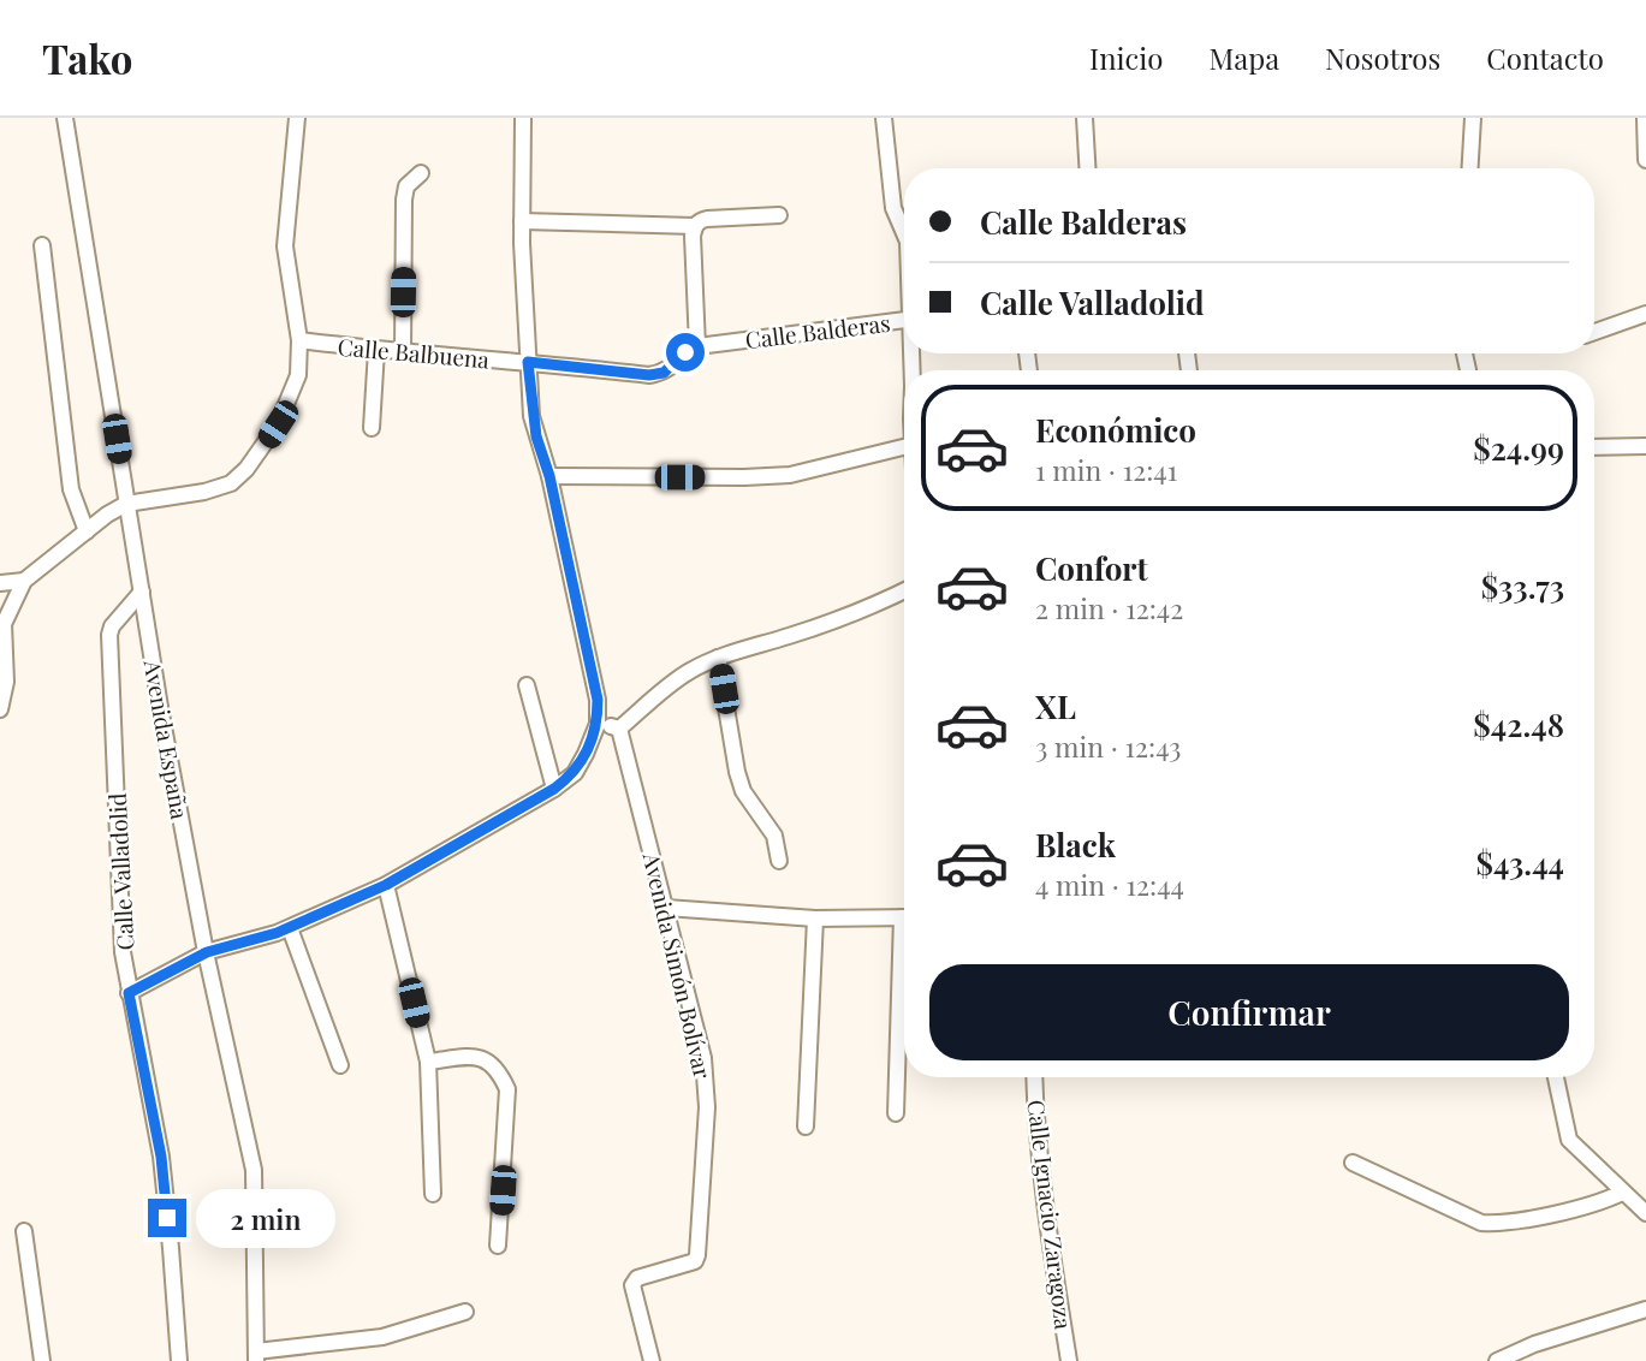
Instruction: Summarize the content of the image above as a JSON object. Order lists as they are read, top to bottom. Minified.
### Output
{"streets":{"street":["Calle Balderas","Calle Balbuena","Avenida España","Calle Valladolid","Avenida Simón Bolívar","Calle Ignacio Zaragoza"]},"crossings":[["Avenida España","Calle Valladolid"]],"page":{"header":"Tako","nav":["Inicio","Mapa","Nosotros","Contacto"],"banner":["Calle Balderas","Calle Valladolid"],"list":[{"name":"Económico","note":"1 min · 12:41","value":"$24.99"},{"name":"Confort","note":"2 min · 12:42","value":"$33.73"},{"name":"XL","note":"3 min · 12:43","value":"$42.48"},{"name":"Black","note":"4 min · 12:44","value":"$43.44"}],"buttons":"Confirmar","bubble":"2 min"}}
